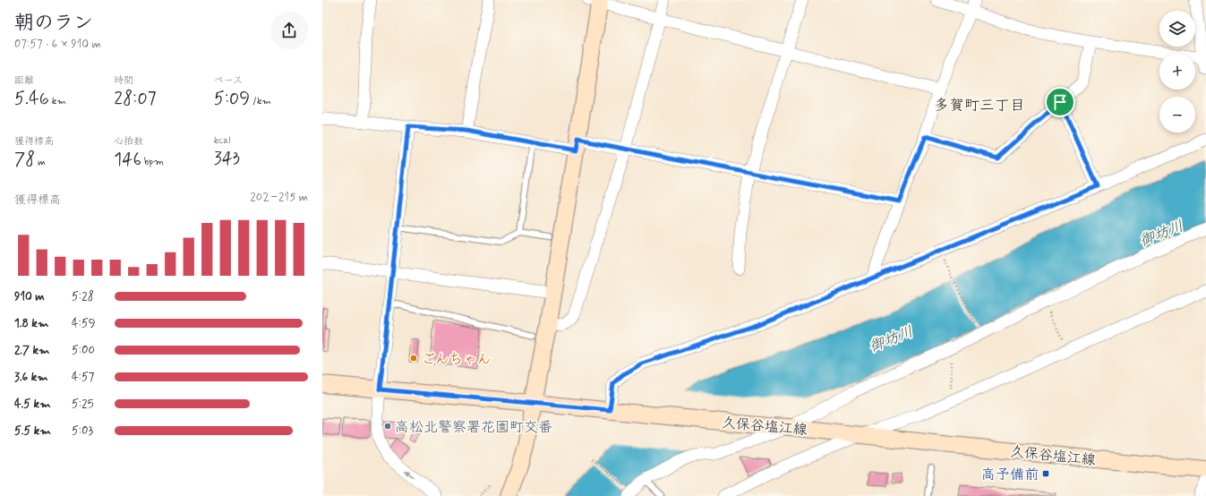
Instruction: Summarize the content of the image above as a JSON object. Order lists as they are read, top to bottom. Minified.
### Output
{"streets":{"main road":["久保谷塩江線"]},"districts":["多賀町三丁目"],"water":["御坊川"],"places":{"other":["ごんちゃん","高松北警察署花園町交番"],"transit":["高予備前"]},"page":{"heading":["朝のラン","07:57 · 6 × 910 m"],"map_buttons":["+","−"],"stats":[["距離","5.46 km"],["時間","28:07"],["ペース","5:09 /km"],["獲得標高","78 m"],["心拍数","146 bpm"],["kcal","343"]],"chart":["獲得標高","202–215 m"],"list":[{"name":"910 m","note":"5:28"},{"name":"1.8 km","note":"4:59"},{"name":"2.7 km","note":"5:00"},{"name":"3.6 km","note":"4:57"},{"name":"4.5 km","note":"5:25"},{"name":"5.5 km","note":"5:03"}]}}
